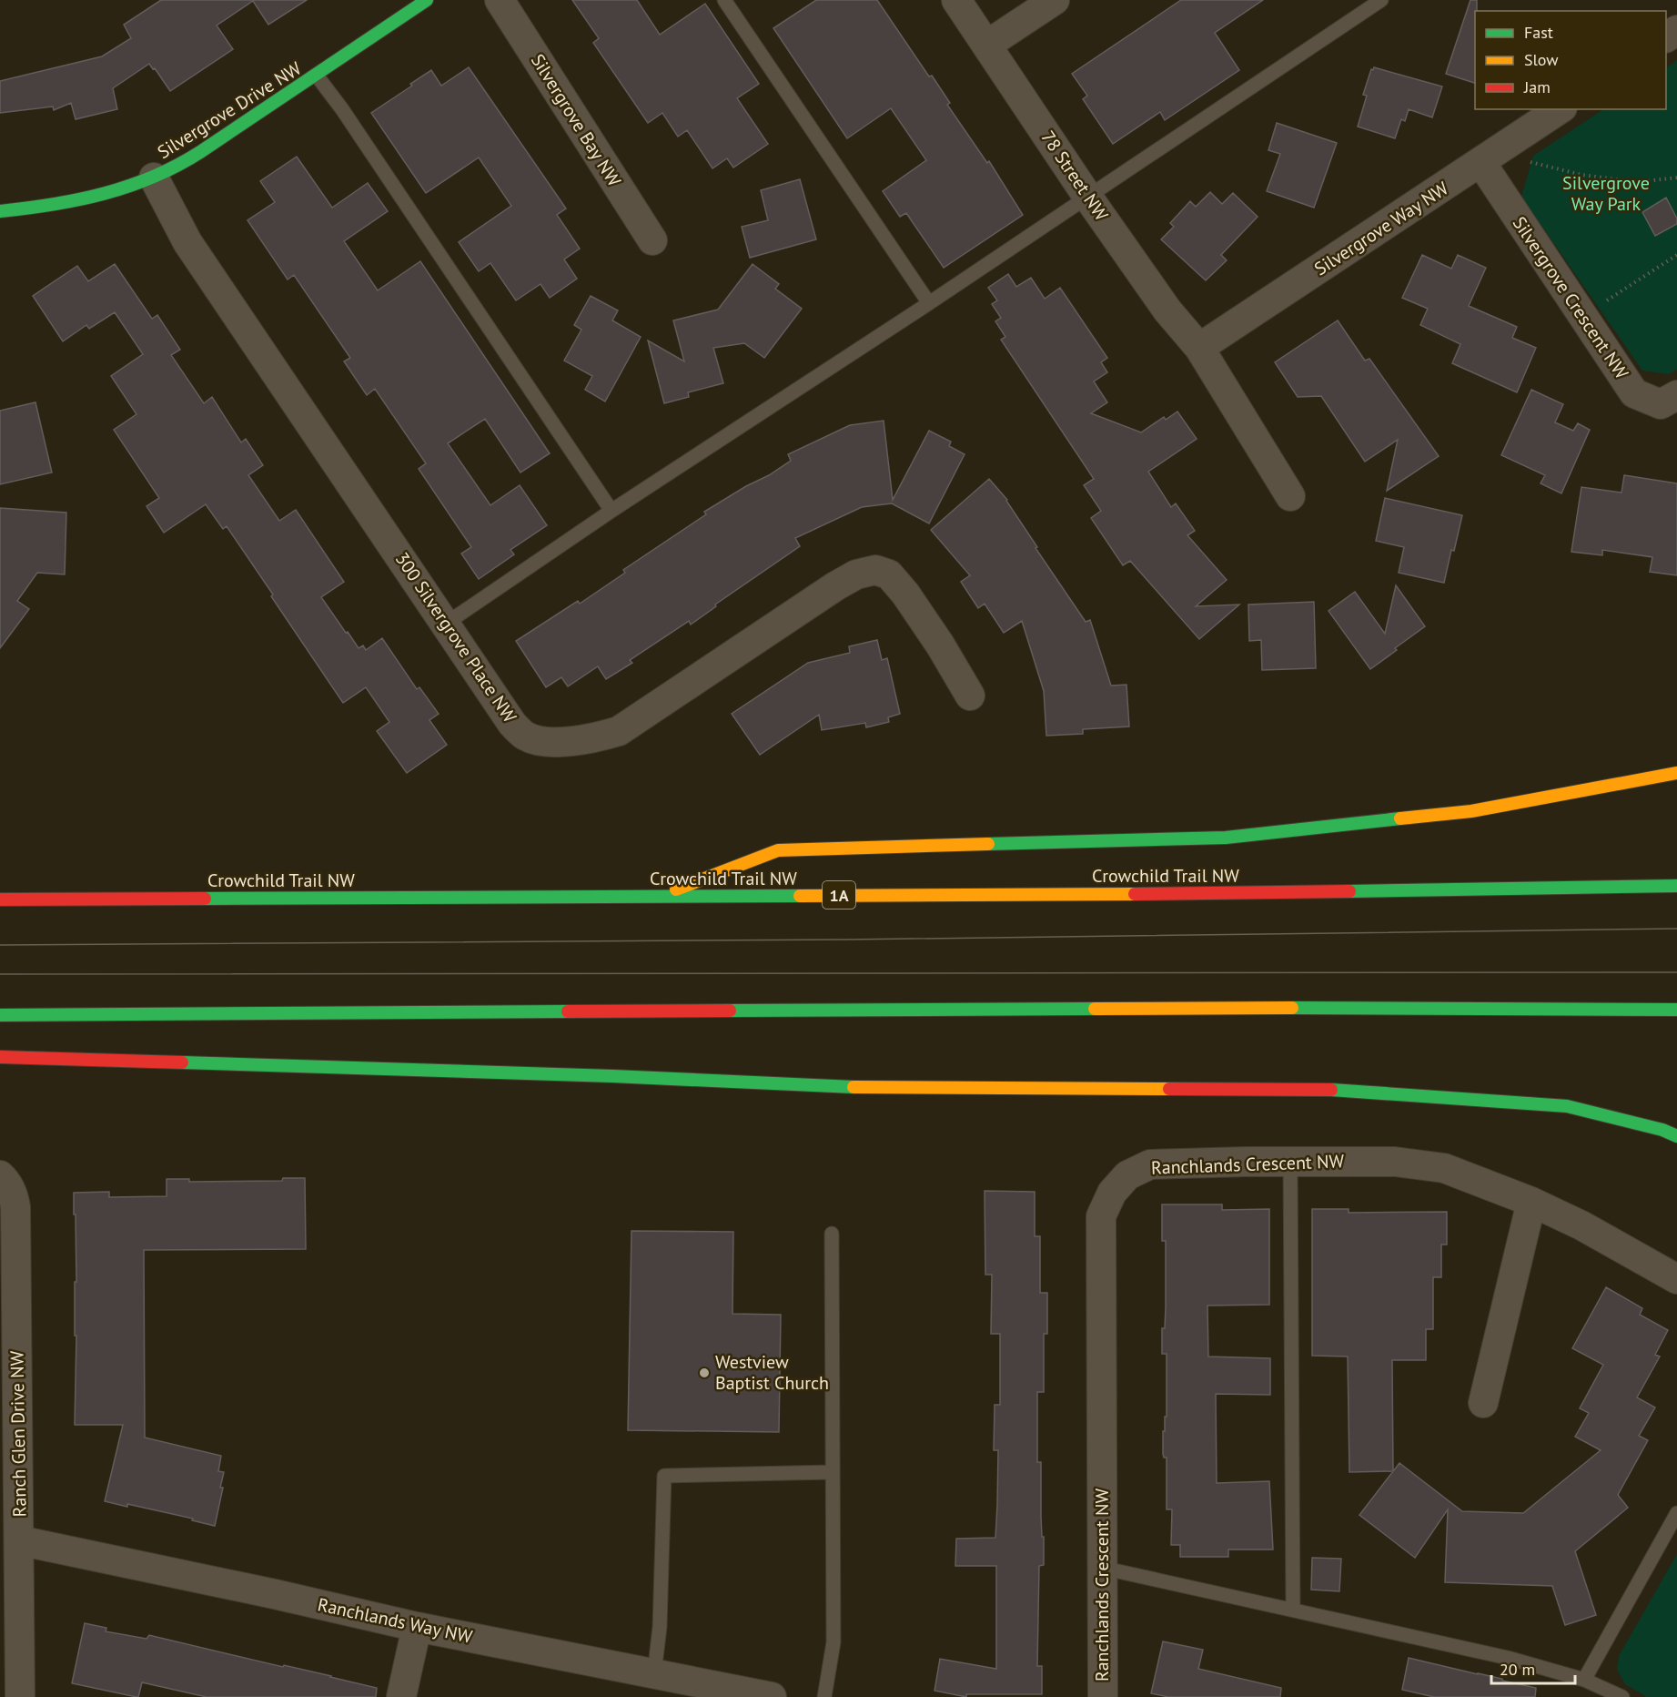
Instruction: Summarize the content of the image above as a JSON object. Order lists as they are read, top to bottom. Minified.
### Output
{"streets":{"main road":["Silvergrove Drive NW","Crowchild Trail NW","1A"],"street":["Silvergrove Bay NW","78 Street NW","Silvergrove Way NW","Silvergrove Crescent NW","300 Silvergrove Place NW","Ranchlands Crescent NW","Ranch Glen Drive NW","Ranchlands Way NW"]},"crossings":[["Silvergrove Drive NW","300 Silvergrove Place NW"],["78 Street NW","Silvergrove Way NW"],["Silvergrove Way NW","Silvergrove Crescent NW"],["Ranch Glen Drive NW","Ranchlands Way NW"]],"parks":["Silvergrove Way Park"],"places":["Westview Baptist Church"],"legend":["Fast","Slow","Jam"],"scale_bar":"20 m"}
